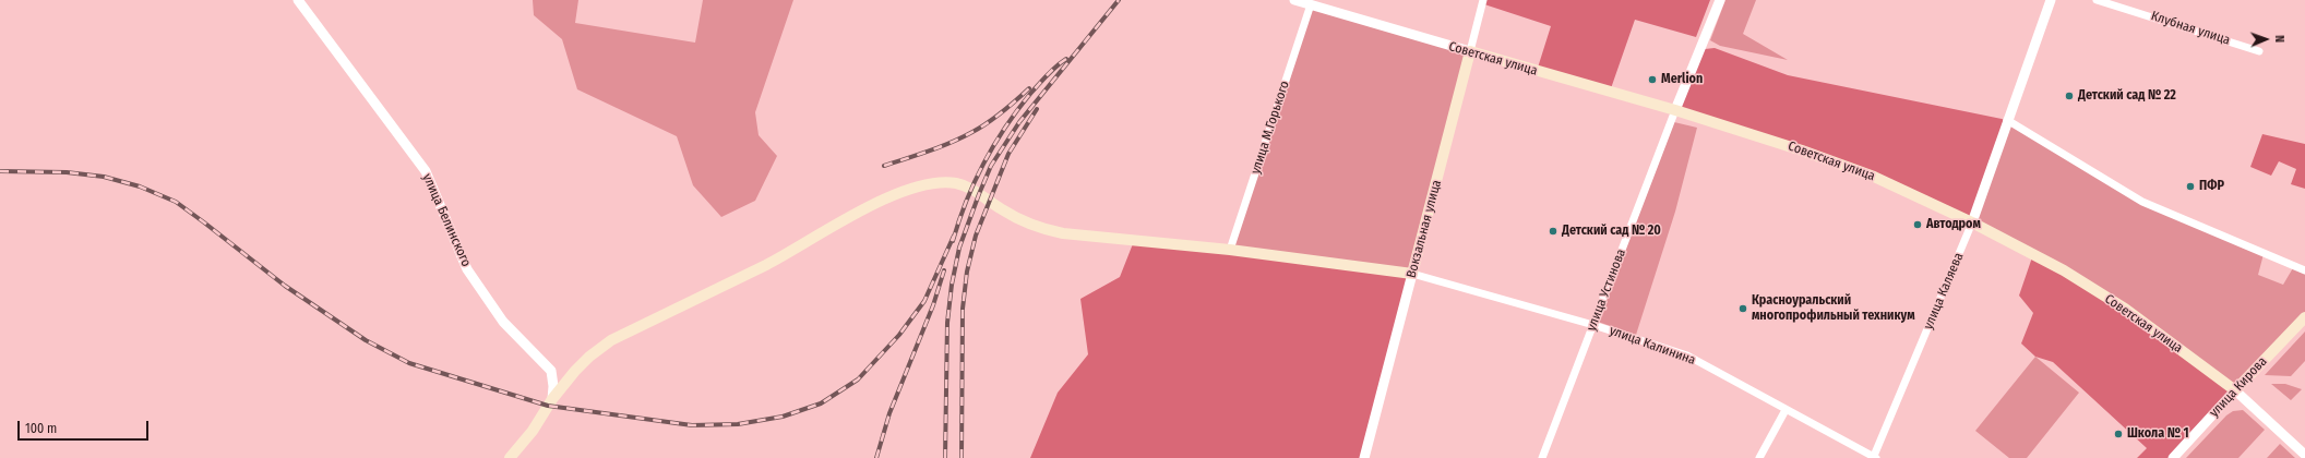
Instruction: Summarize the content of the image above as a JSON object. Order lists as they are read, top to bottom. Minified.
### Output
{"streets":{"main road":["Советская улица","Вокзальная улица","улица Кирова"],"street":["Клубная улица","улица М.Горького","улица Белинского","улица Устинова","улица Каляева","улица Калинина"]},"crossings":[["Советская улица","улица М.Горького"],["Советская улица","Вокзальная улица"],["Советская улица","улица Устинова"],["Советская улица","улица Каляева"],["Советская улица","улица Кирова"],["Вокзальная улица","улица Калинина"],["улица Устинова","улица Калинина"],["улица Каляева","улица Калинина"]],"places":["Merlion","Детский сад № 22","ПФР","Автодром","Детский сад № 20","Красноуральский многопрофильный техникум","Школа № 1"],"scale_bar":"100 m","north":"right"}
